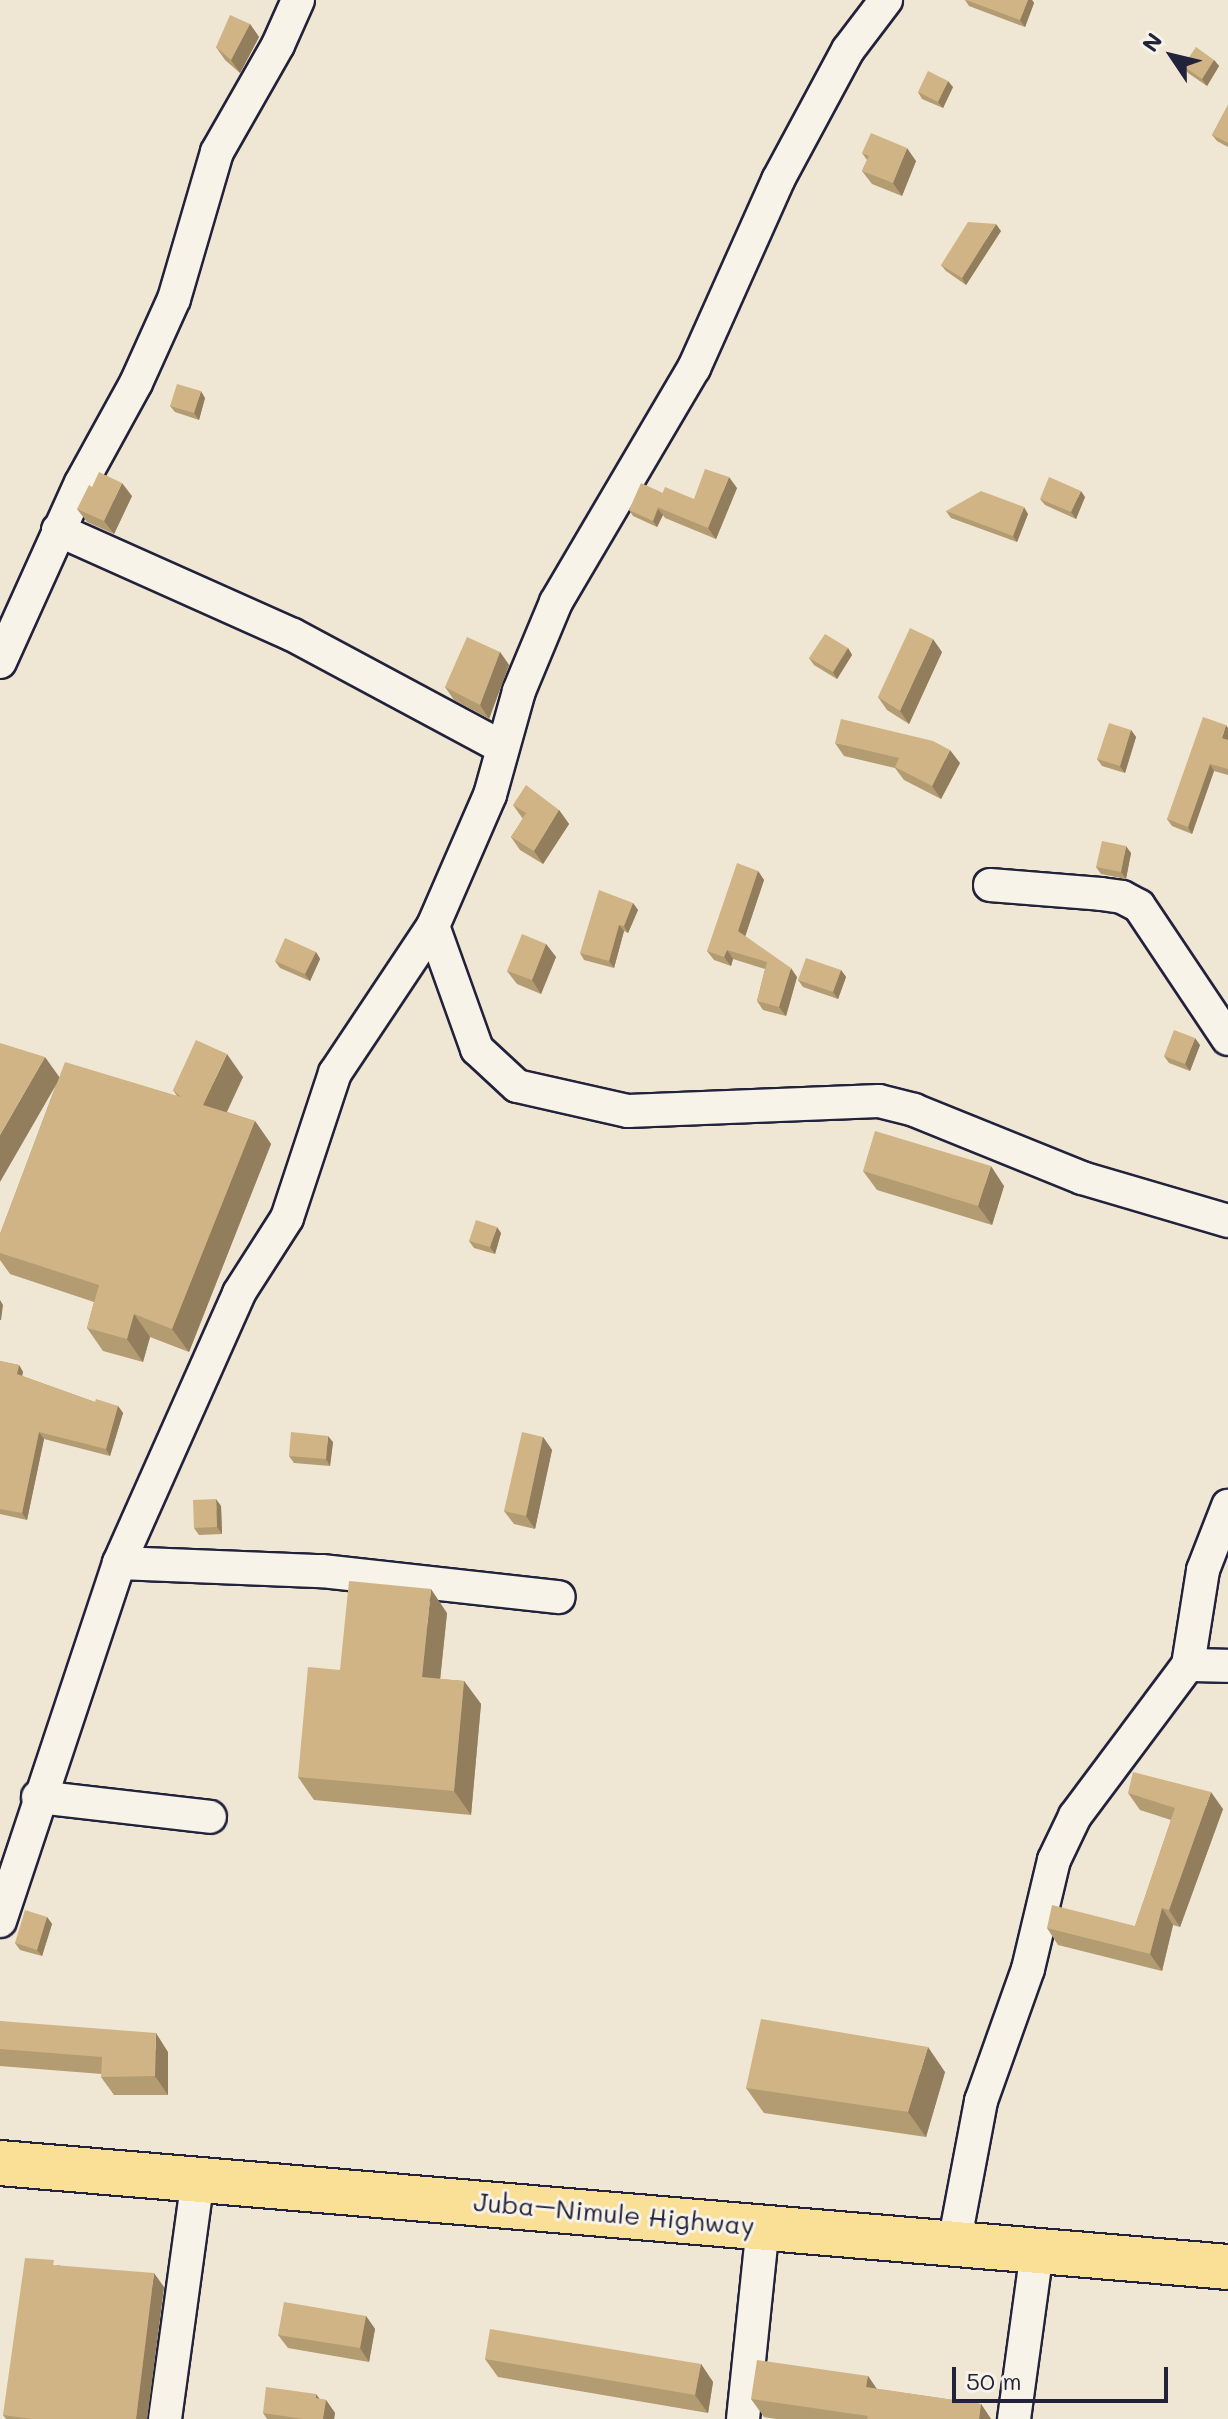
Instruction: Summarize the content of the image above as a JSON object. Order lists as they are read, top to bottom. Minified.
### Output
{"streets":{"main road":["Juba–Nimule Highway"]},"scale_bar":"50 m","north":"top left"}
